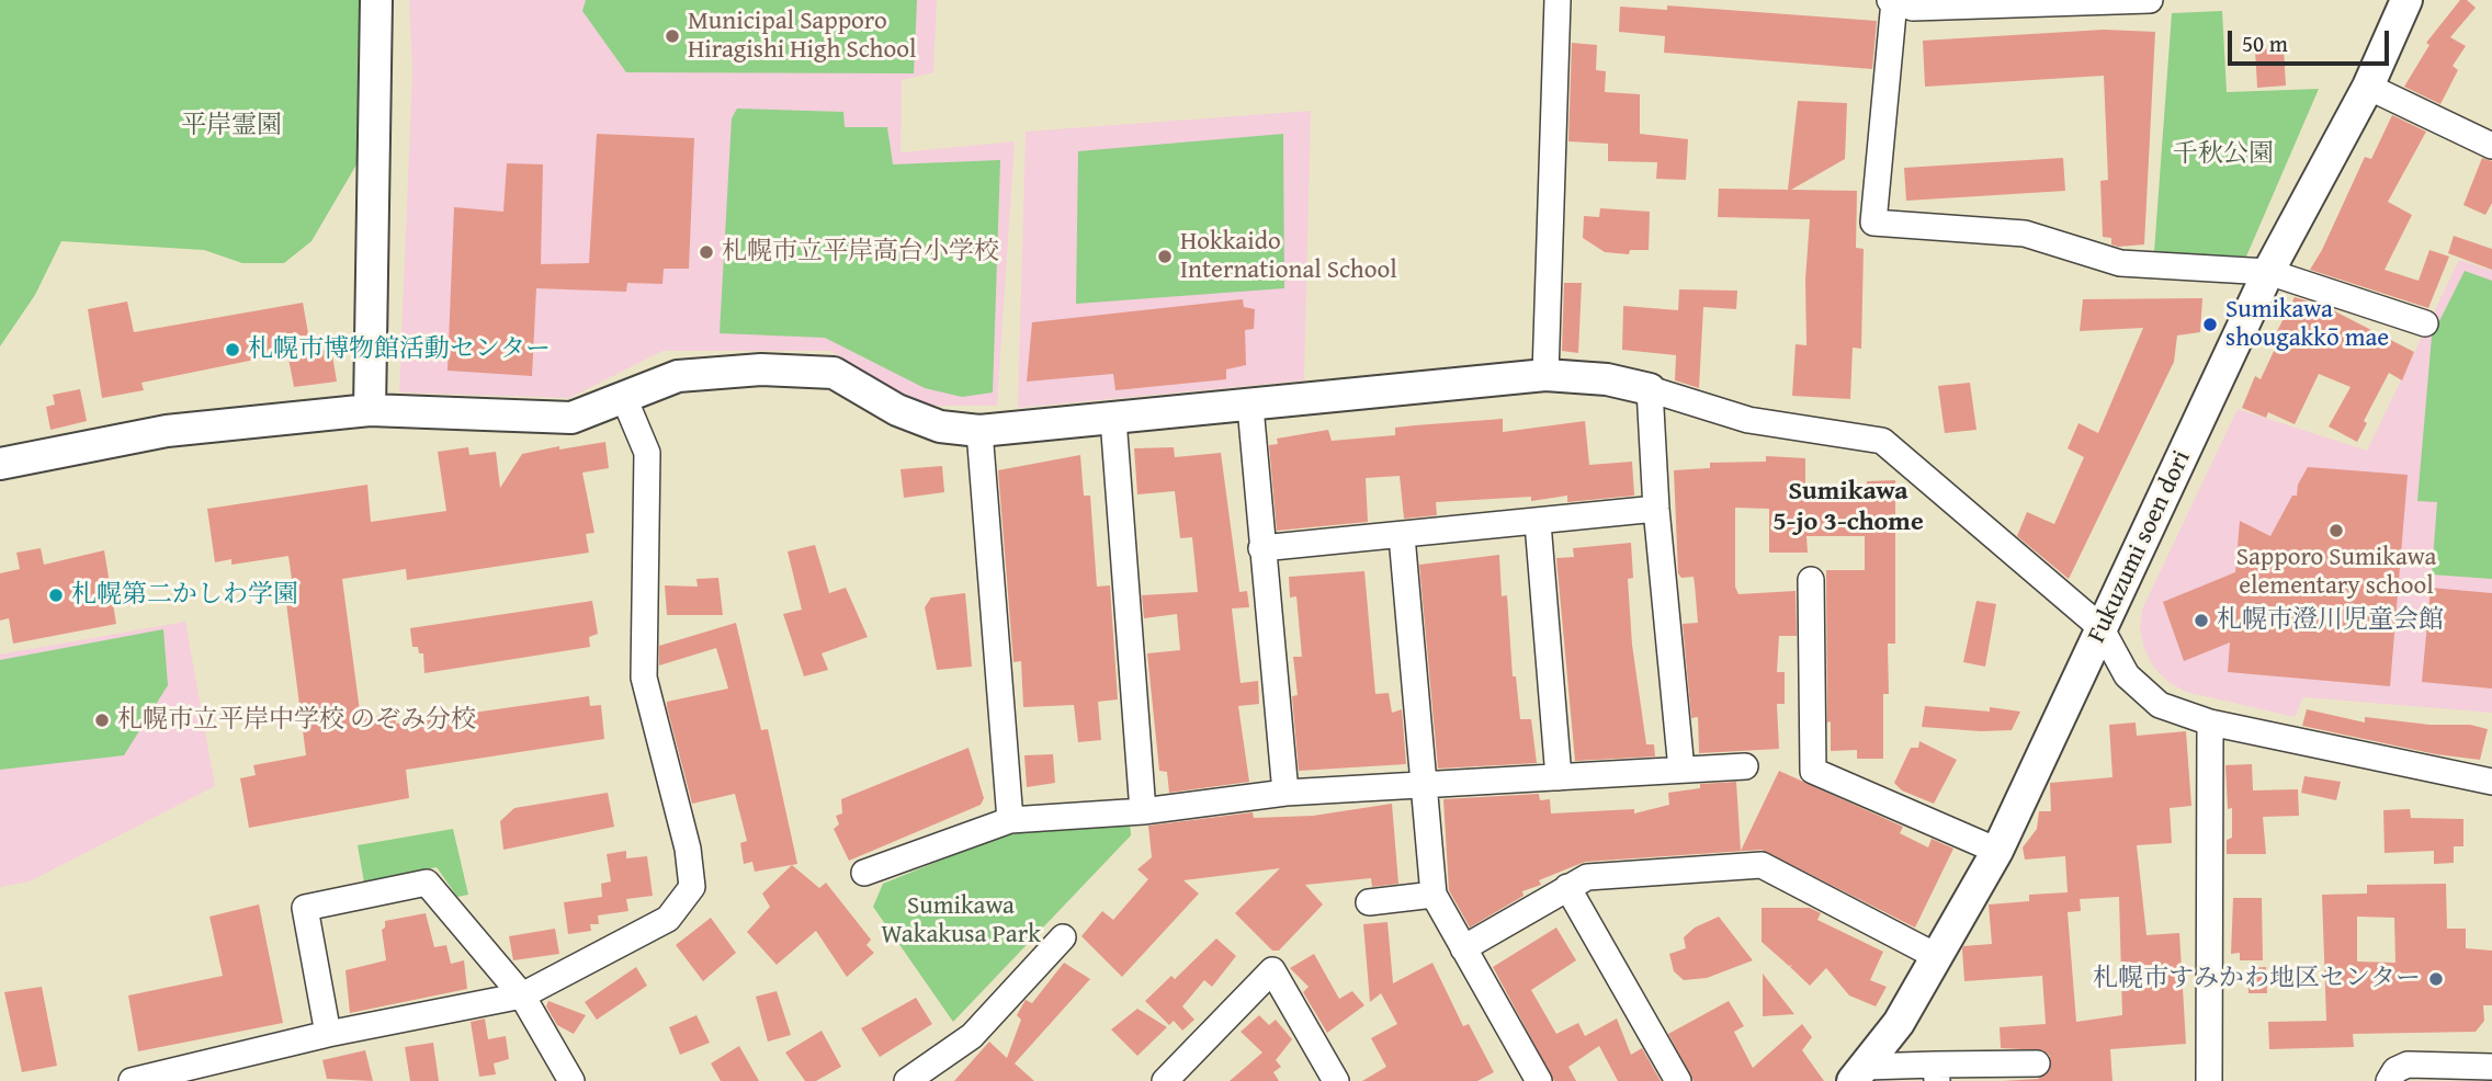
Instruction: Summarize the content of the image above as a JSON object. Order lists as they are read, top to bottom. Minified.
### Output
{"streets":{"street":["Fukuzumi soen dori"]},"districts":["Sumikawa 5-jo 3-chome"],"parks":["平岸霊園","千秋公園","Sumikawa Wakakusa Park"],"places":["Municipal Sapporo Hiragishi High School","札幌市立平岸高台小学校","Hokkaido International School","Sumikawa shougakkō mae","札幌市博物館活動センター","Sapporo Sumikawa elementary school","札幌第二かしわ学園","札幌市澄川児童会館","札幌市立平岸中学校 のぞみ分校","札幌市すみかわ地区センター"],"scale_bar":"50 m"}
